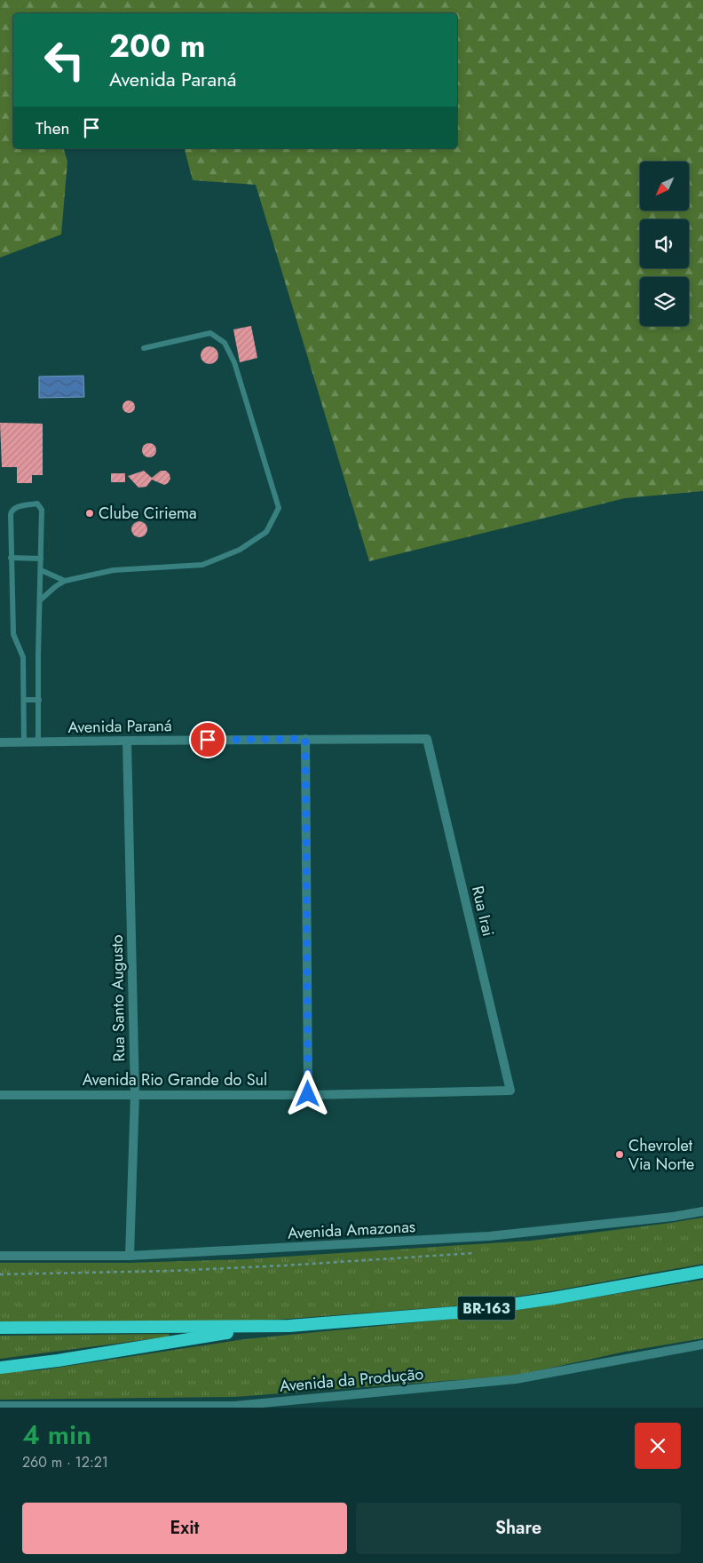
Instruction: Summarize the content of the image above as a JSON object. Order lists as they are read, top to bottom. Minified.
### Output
{"streets":{"highway":["BR-163"],"street":["Avenida Paraná","Rua Irai","Rua Santo Augusto","Avenida Rio Grande do Sul","Avenida Amazonas","Avenida da Produção"]},"crossings":[["Avenida Paraná","Rua Irai"],["Avenida Paraná","Rua Santo Augusto"],["Rua Irai","Avenida Rio Grande do Sul"],["Rua Santo Augusto","Avenida Rio Grande do Sul"],["Rua Santo Augusto","Avenida Amazonas"]],"places":["Clube Ciriema","Chevrolet Via Norte"],"north":"bottom left","page":{"turn":["200 m","Avenida Paraná"],"then":"Then","heading":["4 min","260 m · 12:21"],"buttons":["Exit","Share"]}}
